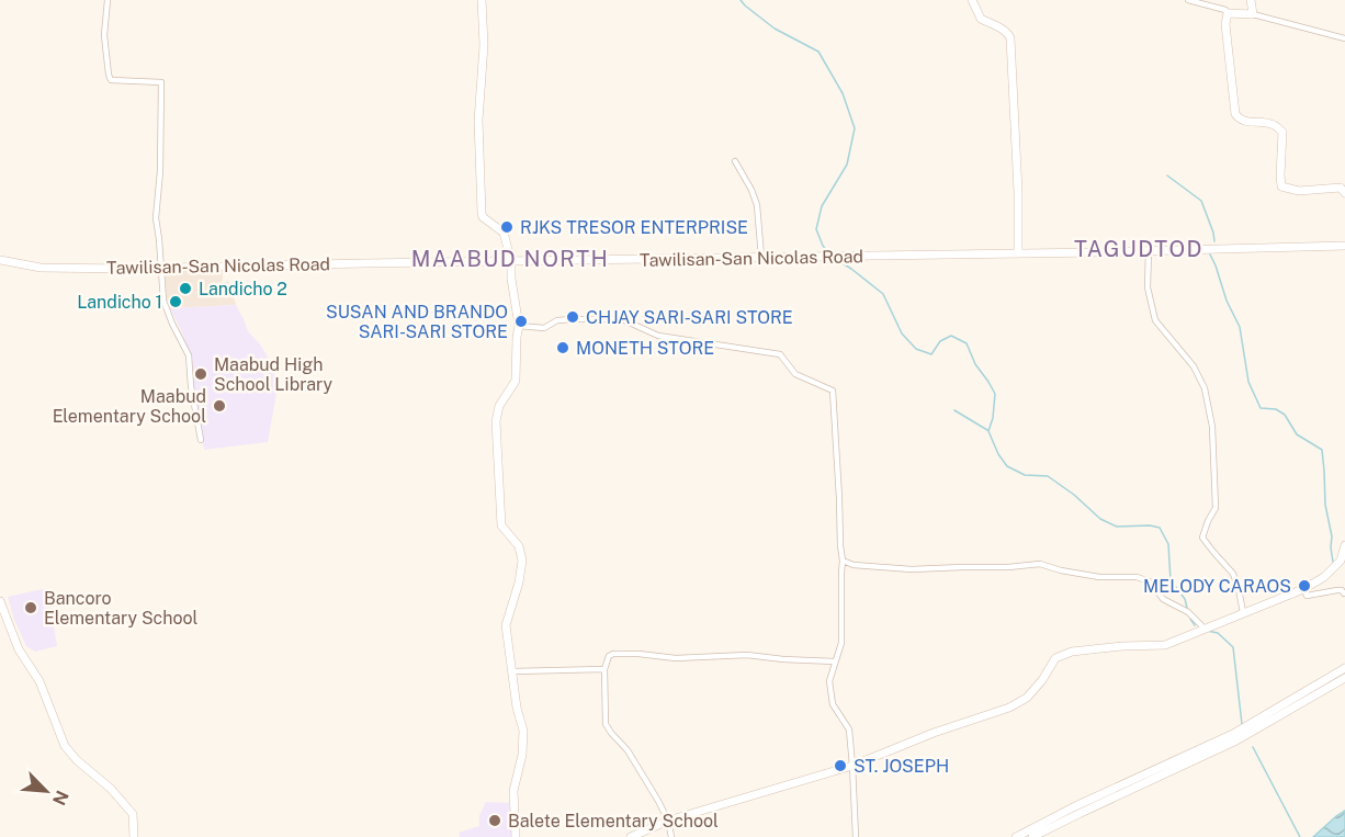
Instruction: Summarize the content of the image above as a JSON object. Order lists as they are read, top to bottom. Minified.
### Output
{"streets":{"street":["Tawilisan-San Nicolas Road"]},"districts":["TAGUDTOD","MAABUD NORTH"],"places":["RJKS TRESOR ENTERPRISE","Landicho 2","Landicho 1","CHJAY SARI-SARI STORE","SUSAN AND BRANDO SARI-SARI STORE","MONETH STORE","Maabud High School Library","Maabud Elementary School","MELODY CARAOS","Bancoro Elementary School","ST. JOSEPH","Balete Elementary School"],"north":"bottom right"}
